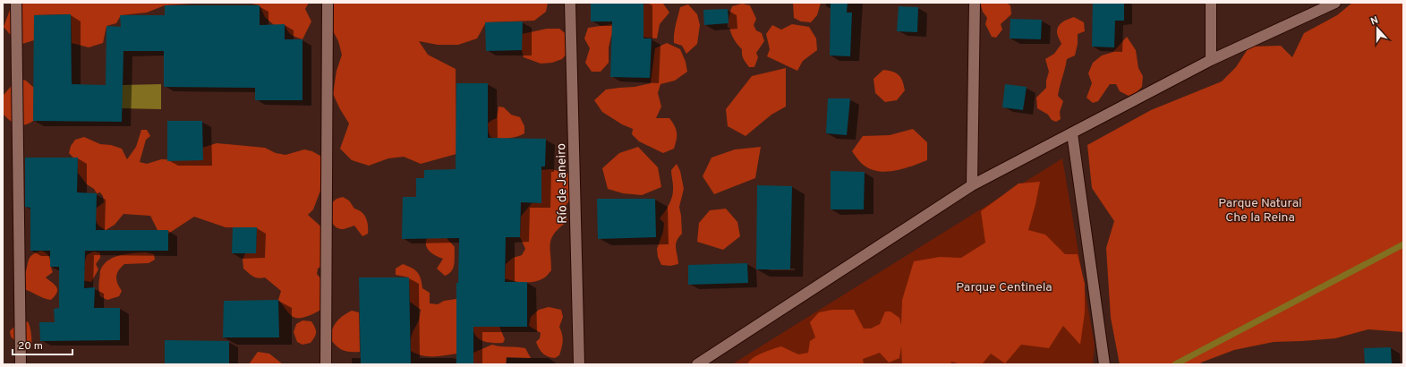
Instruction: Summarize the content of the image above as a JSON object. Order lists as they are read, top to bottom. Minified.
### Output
{"streets":{"street":["Río de Janeiro"]},"parks":["Parque Natural Che la Reina","Parque Centinela"],"scale_bar":"20 m","north":"top"}
